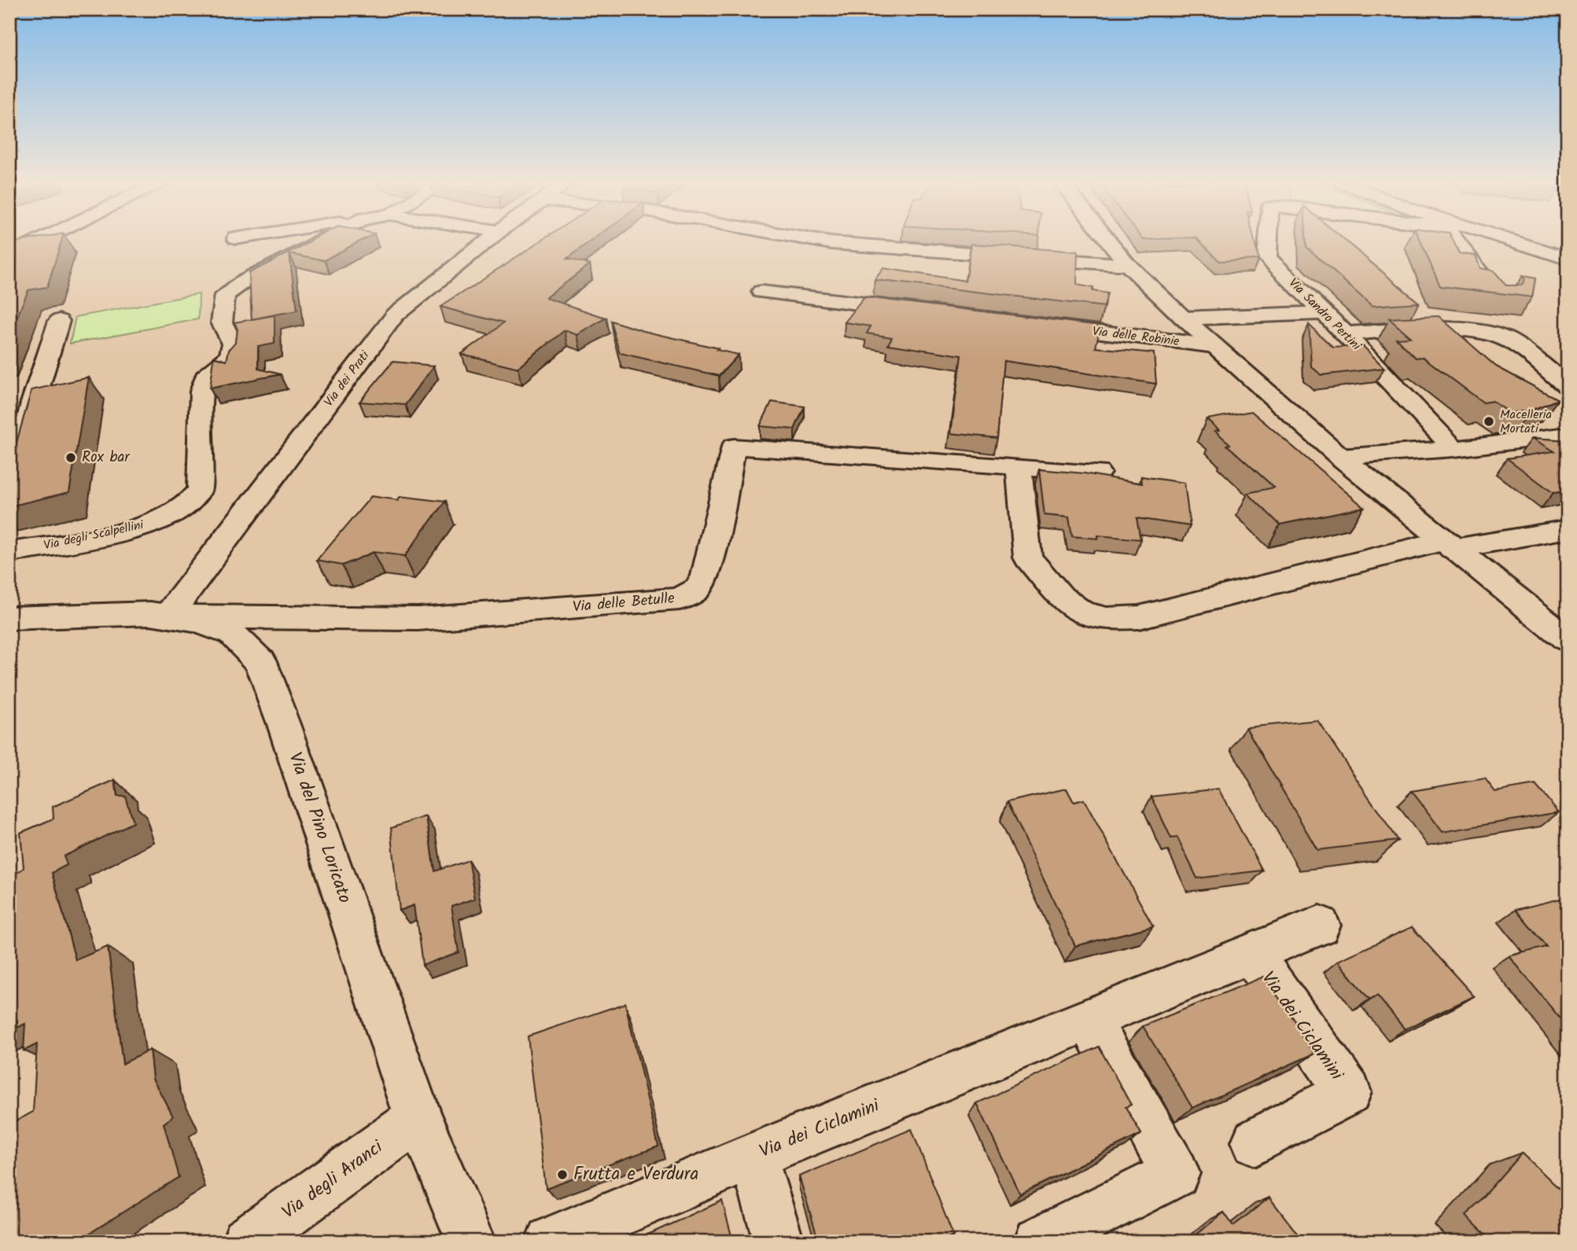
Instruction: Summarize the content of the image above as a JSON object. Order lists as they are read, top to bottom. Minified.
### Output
{"streets":{"street":["Via Sandro Pertini","Via delle Robinie","Via dei Prati","Via degli Scalpellini","Via delle Betulle","Via del Pino Loricato","Via dei Ciclamini","Via degli Aranci"]},"crossings":[["Via dei Prati","Via delle Betulle"],["Via dei Prati","Via del Pino Loricato"],["Via delle Betulle","Via del Pino Loricato"],["Via del Pino Loricato","Via degli Aranci"]],"places":["Macelleria Mortati","Rox bar","Frutta e Verdura"]}
